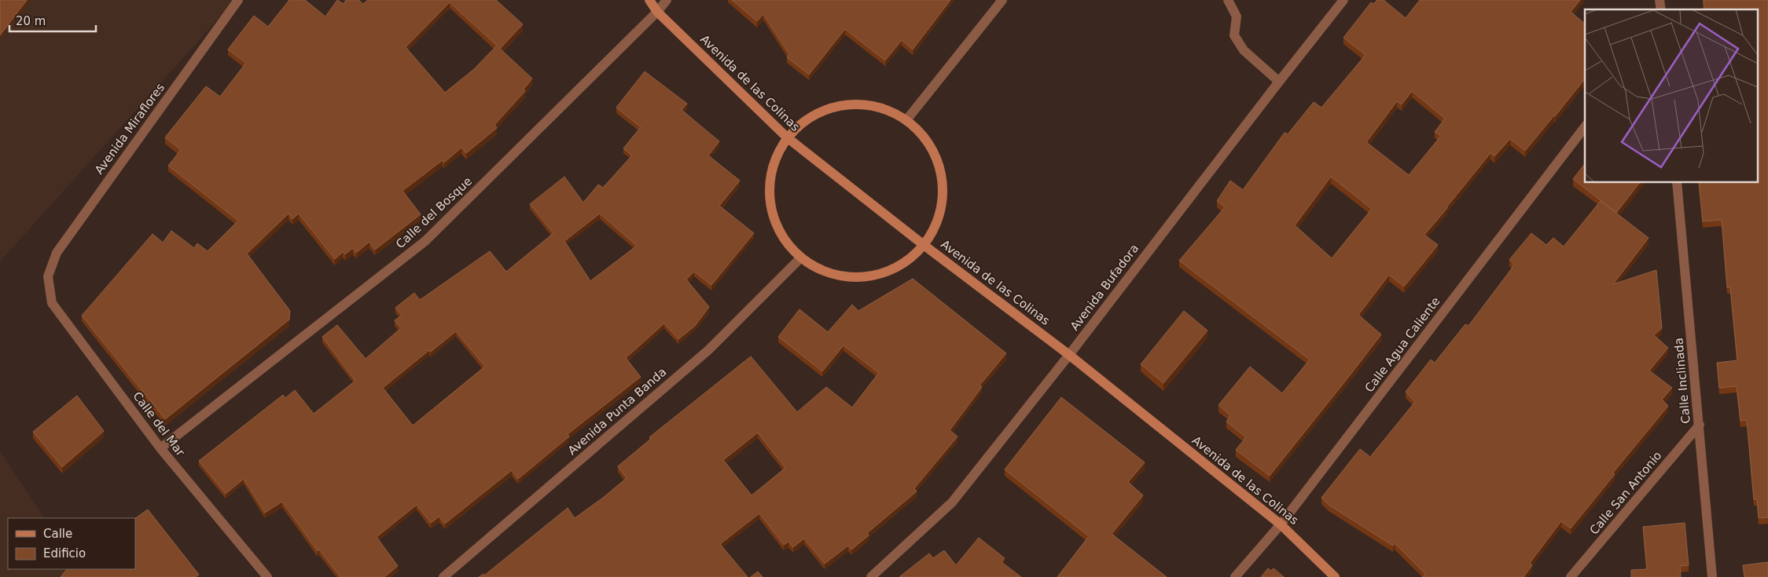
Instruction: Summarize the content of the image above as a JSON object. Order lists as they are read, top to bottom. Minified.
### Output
{"streets":{"street":["Avenida de las Colinas","Avenida Miraflores","Calle del Bosque","Avenida Bufadora","Calle Agua Caliente","Calle Inclinada","Avenida Punta Banda","Calle del Mar","Calle San Antonio"]},"crossings":[["Avenida de las Colinas","Calle del Bosque"],["Avenida de las Colinas","Avenida Bufadora"],["Avenida de las Colinas","Calle Agua Caliente"],["Avenida Miraflores","Calle del Mar"],["Calle del Bosque","Calle del Mar"],["Calle Inclinada","Calle San Antonio"]],"legend":["Calle","Edificio"],"scale_bar":"20 m"}
